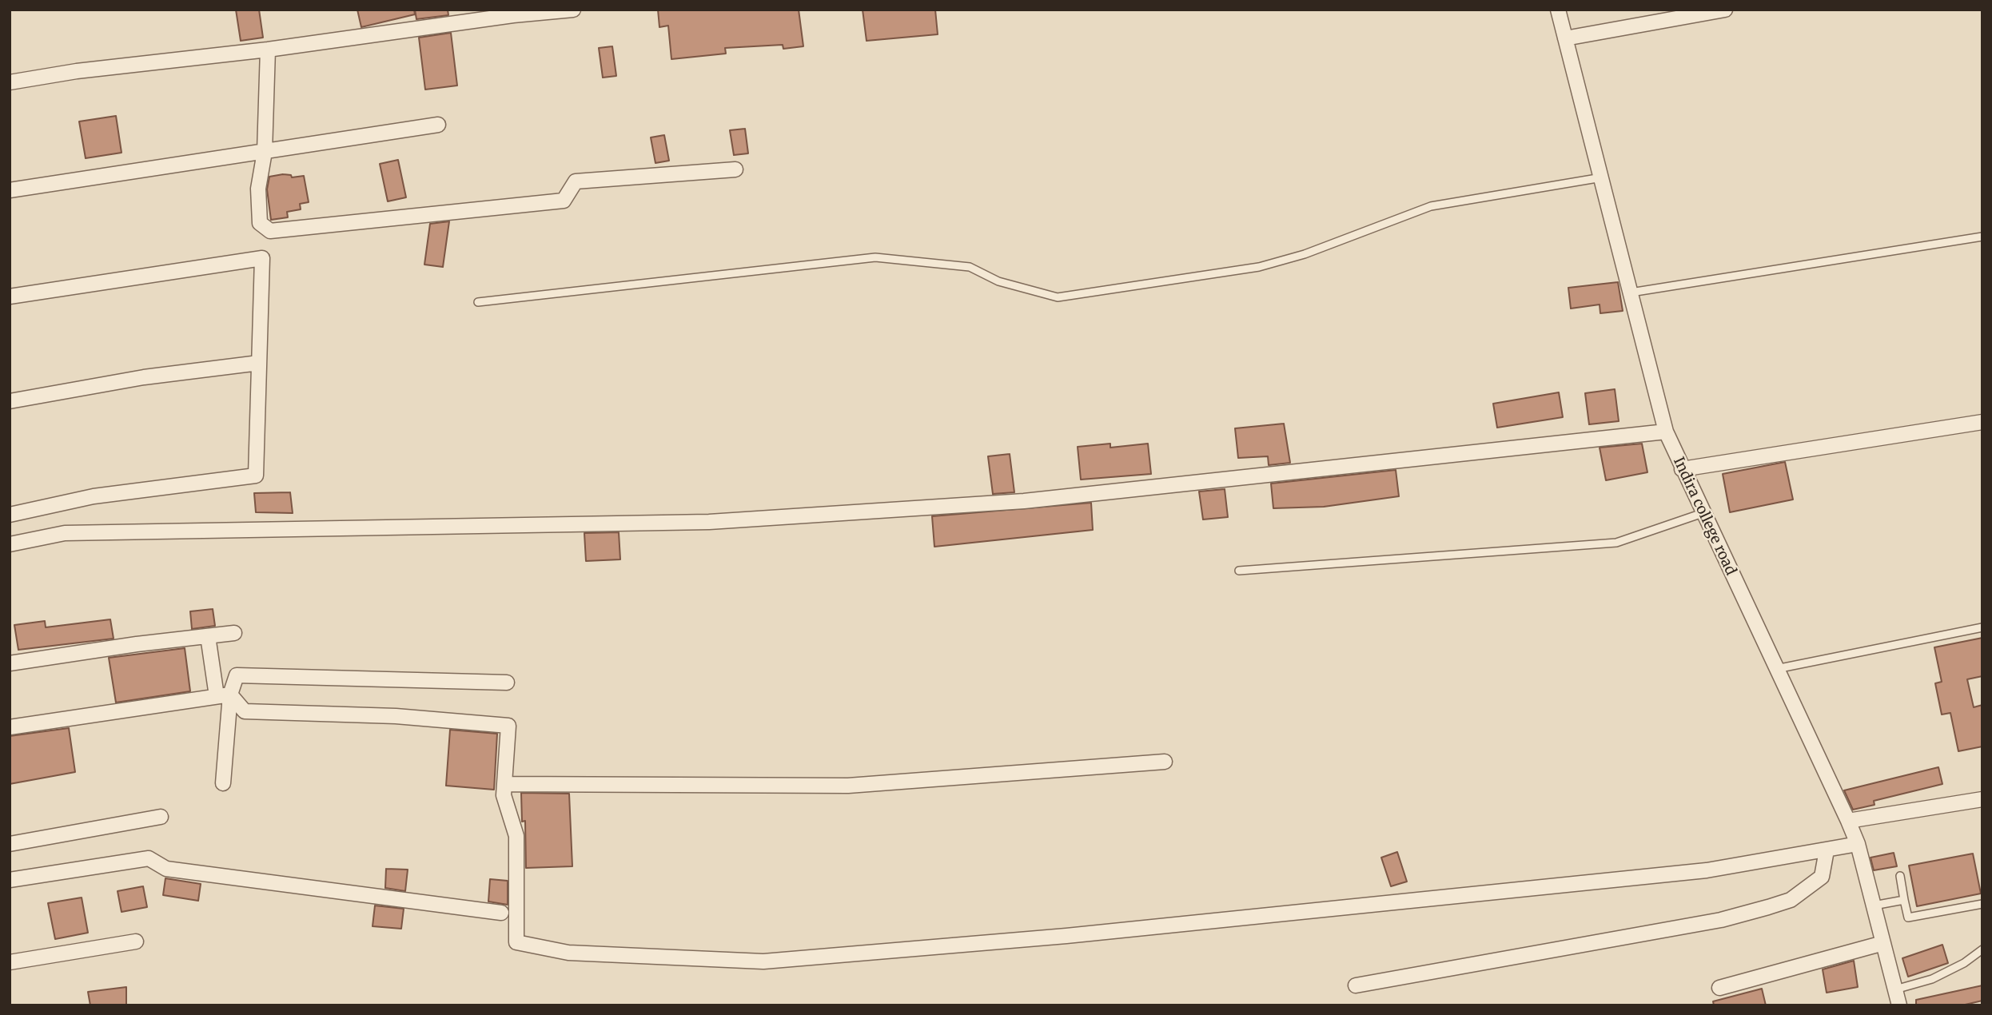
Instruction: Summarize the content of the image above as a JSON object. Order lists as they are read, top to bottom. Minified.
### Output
{"streets":{"street":["Indira college road"]}}
